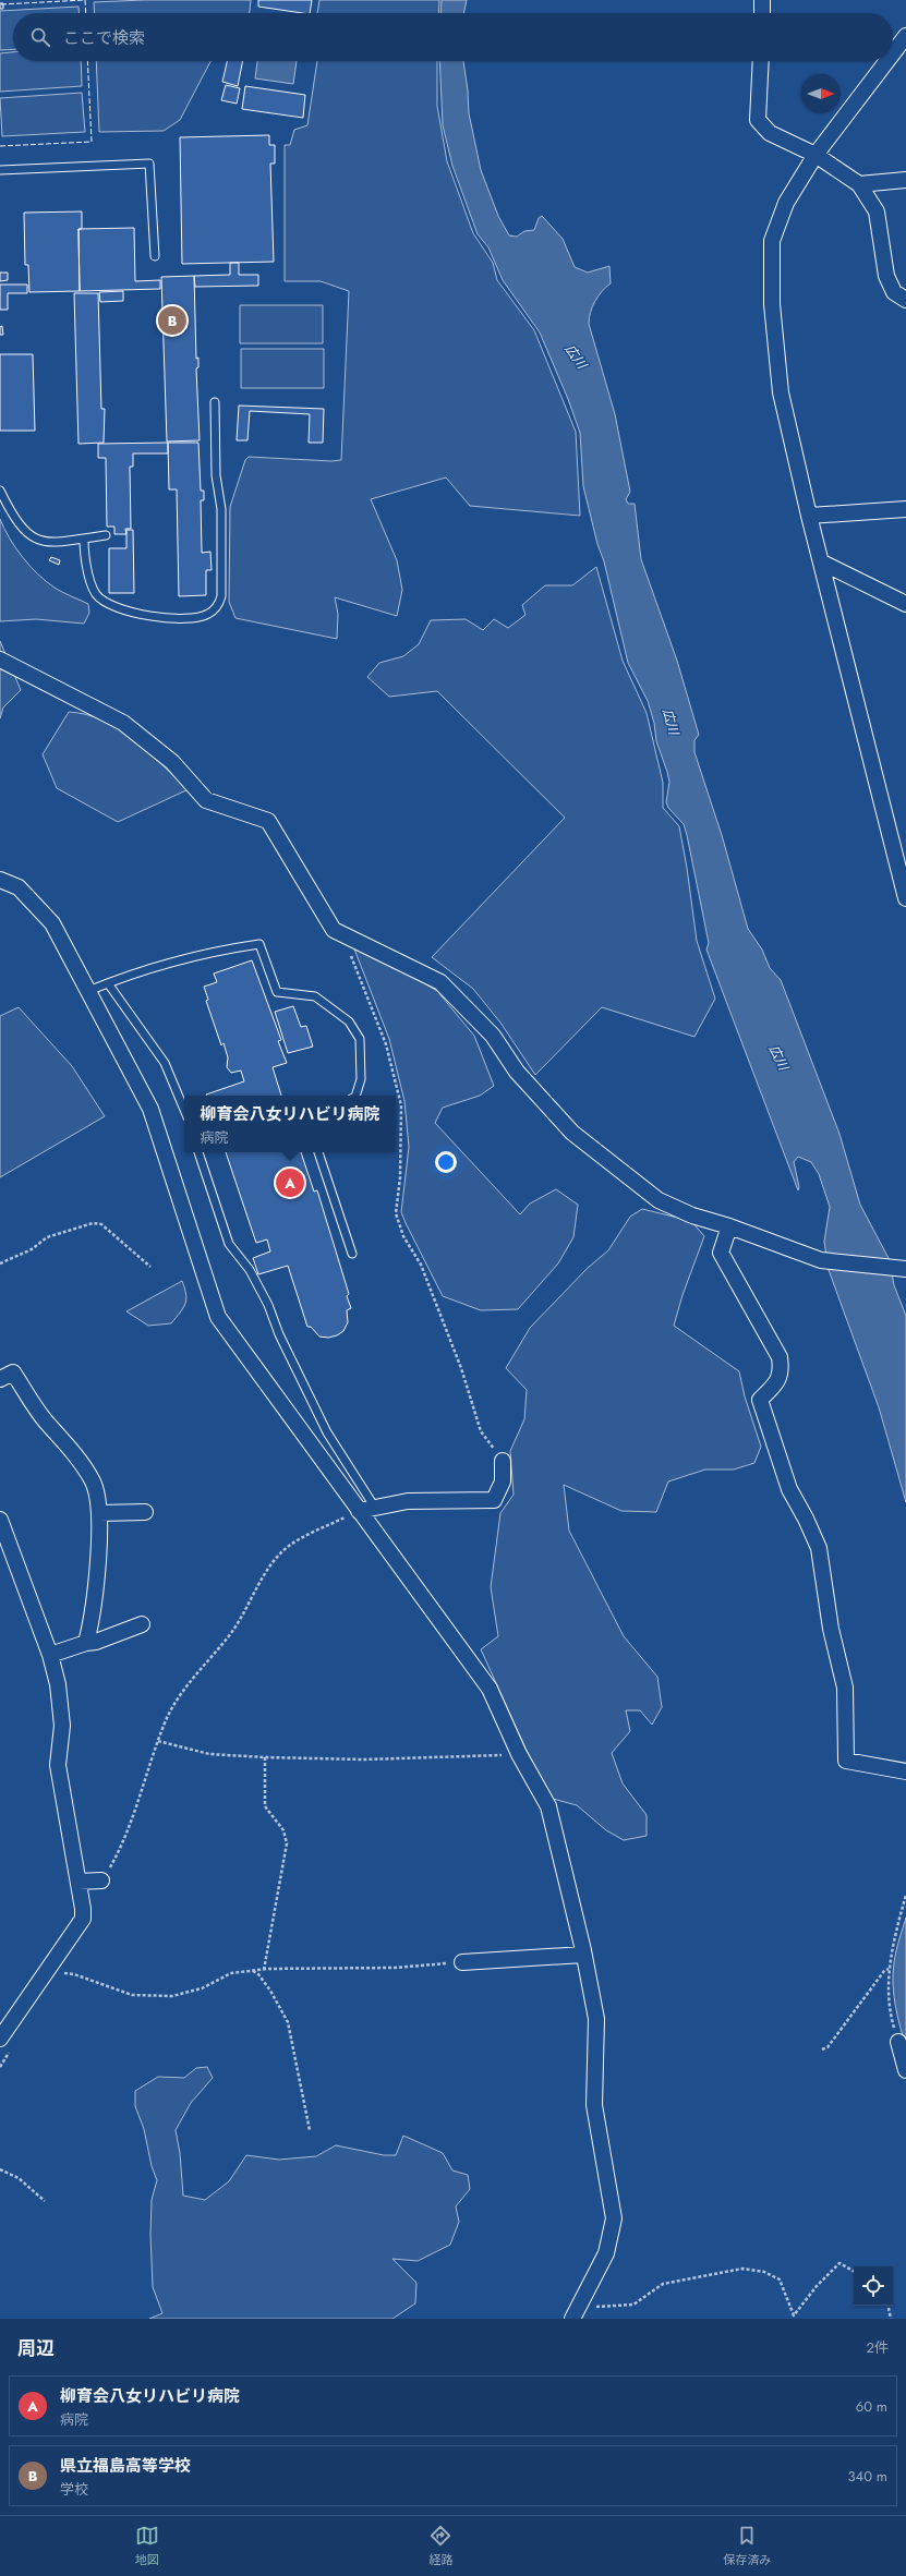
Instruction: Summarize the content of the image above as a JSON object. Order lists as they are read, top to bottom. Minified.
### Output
{"water":["広川"],"north":"right","page":{"search":"ここで検索","pins":["B","A"],"popup":["柳育会八女リハビリ病院","病院"],"heading":["周辺","2件"],"list":[{"mark":"A","name":"柳育会八女リハビリ病院","note":"病院","value":"60 m"},{"mark":"B","name":"県立福島高等学校","note":"学校","value":"340 m"}],"nav":["地図","経路","保存済み"]}}
